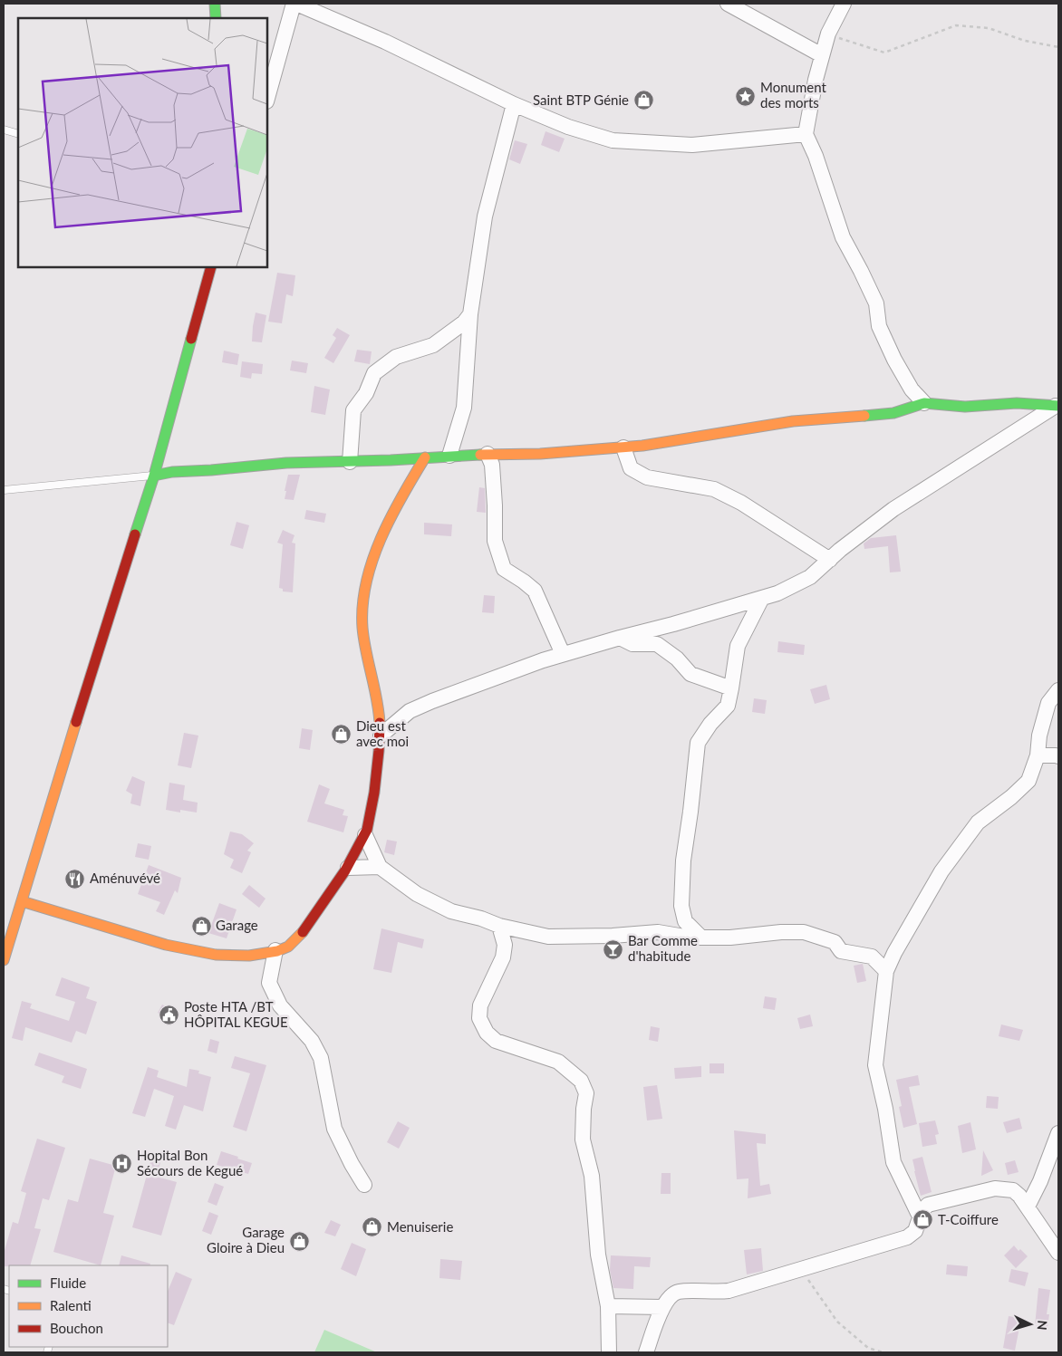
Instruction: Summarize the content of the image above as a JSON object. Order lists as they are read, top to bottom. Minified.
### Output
{"places":{"place":["Monument des morts"],"shop":["Saint BTP Génie","Dieu est avec moi","Garage","T-Coiffure","Menuiserie","Garage Gloire à Dieu"],"restaurant":["Aménuvévé"],"bar":["Bar Comme d'habitude"],"public building":["Poste HTA /BT HÔPITAL KEGUE"],"hospital":["Hopital Bon Sécours de Kegué"]},"legend":["Fluide","Ralenti","Bouchon"],"north":"right"}
